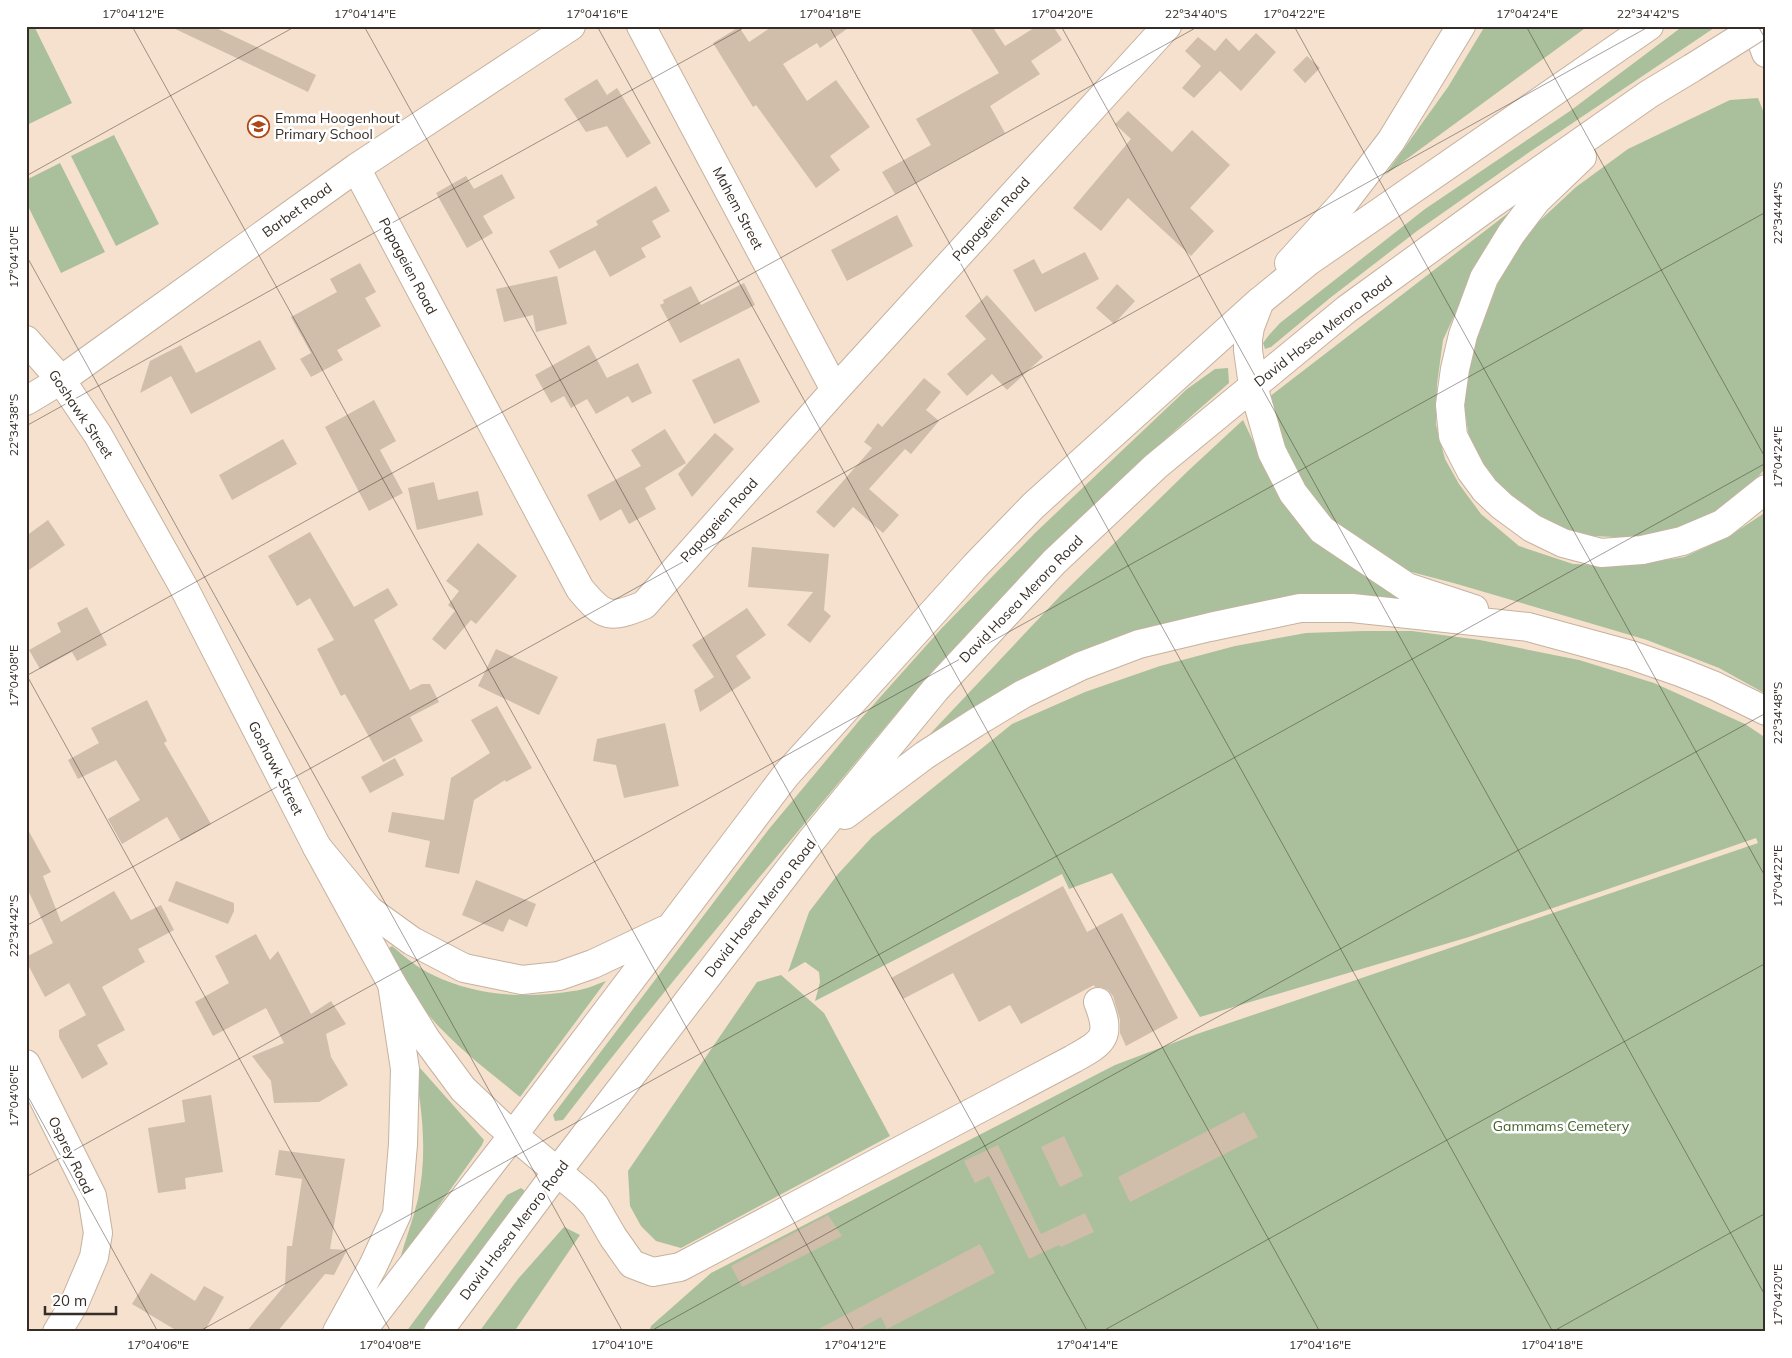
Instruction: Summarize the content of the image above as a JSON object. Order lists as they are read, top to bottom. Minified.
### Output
{"streets":{"main road":["Mahem Street","Barbet Road","Papageien Road","David Hosea Meroro Road","Goshawk Street","Osprey Road"]},"crossings":[["Mahem Street","Papageien Road"],["Barbet Road","Papageien Road"],["Barbet Road","Goshawk Street"],["David Hosea Meroro Road","Goshawk Street"]],"parks":["Gammams Cemetery"],"places":{"school or university":["Emma Hoogenhout Primary School"]},"scale_bar":"20 m","coordinates":["17°04'12\"E","17°04'14\"E","17°04'16\"E","17°04'18\"E","17°04'20\"E","22°34'40\"S","17°04'22\"E","17°04'24\"E","22°34'42\"S","22°34'44\"S","17°04'10\"E","22°34'38\"S","17°04'08\"E","22°34'48\"S","17°04'06\"E"]}
